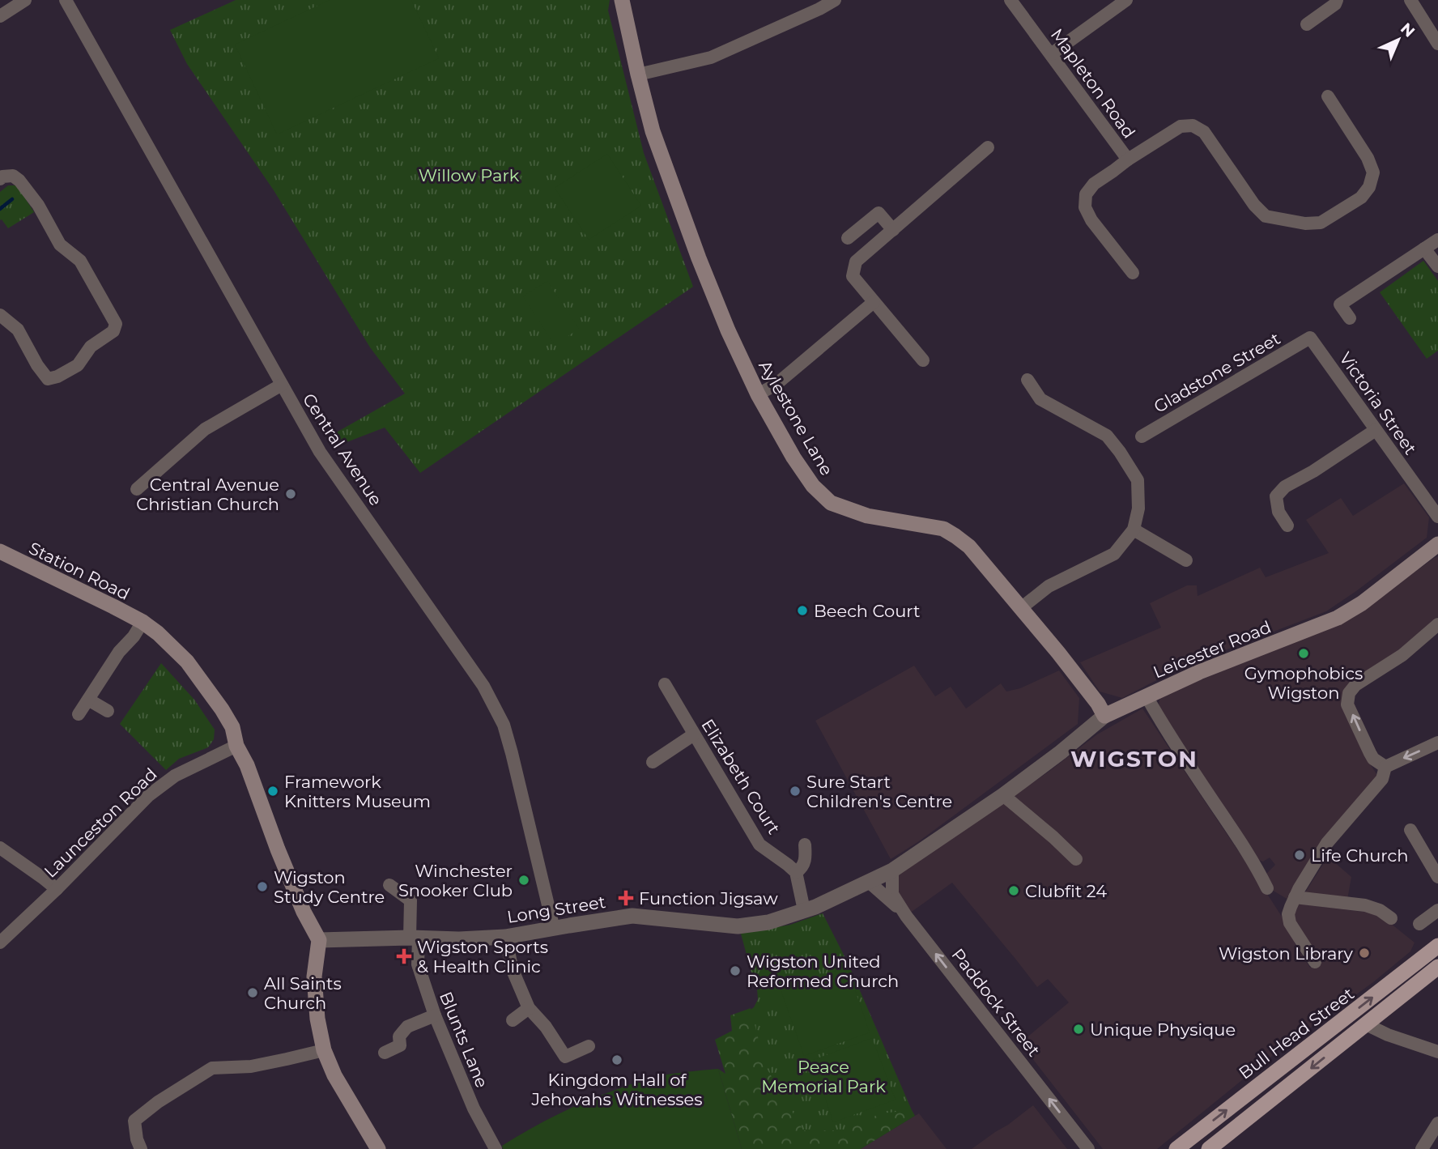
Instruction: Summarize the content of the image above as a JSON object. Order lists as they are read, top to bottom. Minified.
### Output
{"streets":{"main road":["Aylestone Lane","Station Road","Leicester Road","Bull Head Street"],"street":["Mapleton Road","Gladstone Street","Victoria Street","Central Avenue","Elizabeth Court","Launceston Road","Long Street","Paddock Street","Blunts Lane"]},"crossings":[["Gladstone Street","Victoria Street"],["Aylestone Lane","Leicester Road"],["Central Avenue","Long Street"],["Station Road","Launceston Road"],["Station Road","Long Street"],["Leicester Road","Long Street"],["Long Street","Paddock Street"],["Long Street","Blunts Lane"]],"one_way":["Paddock Street"],"districts":["WIGSTON"],"parks":["Willow Park","Peace Memorial Park"],"places":{"other":["Central Avenue Christian Church","Beech Court","Gymophobics Wigston","Framework Knitters Museum","Sure Start Children's Centre","Life Church","Winchester Snooker Club","Wigston Study Centre","Clubfit 24","Wigston Library","Wigston United Reformed Church","All Saints Church","Unique Physique","Kingdom Hall of Jehovahs Witnesses"],"health":["Function Jigsaw","Wigston Sports & Health Clinic"]},"north":"top right"}
